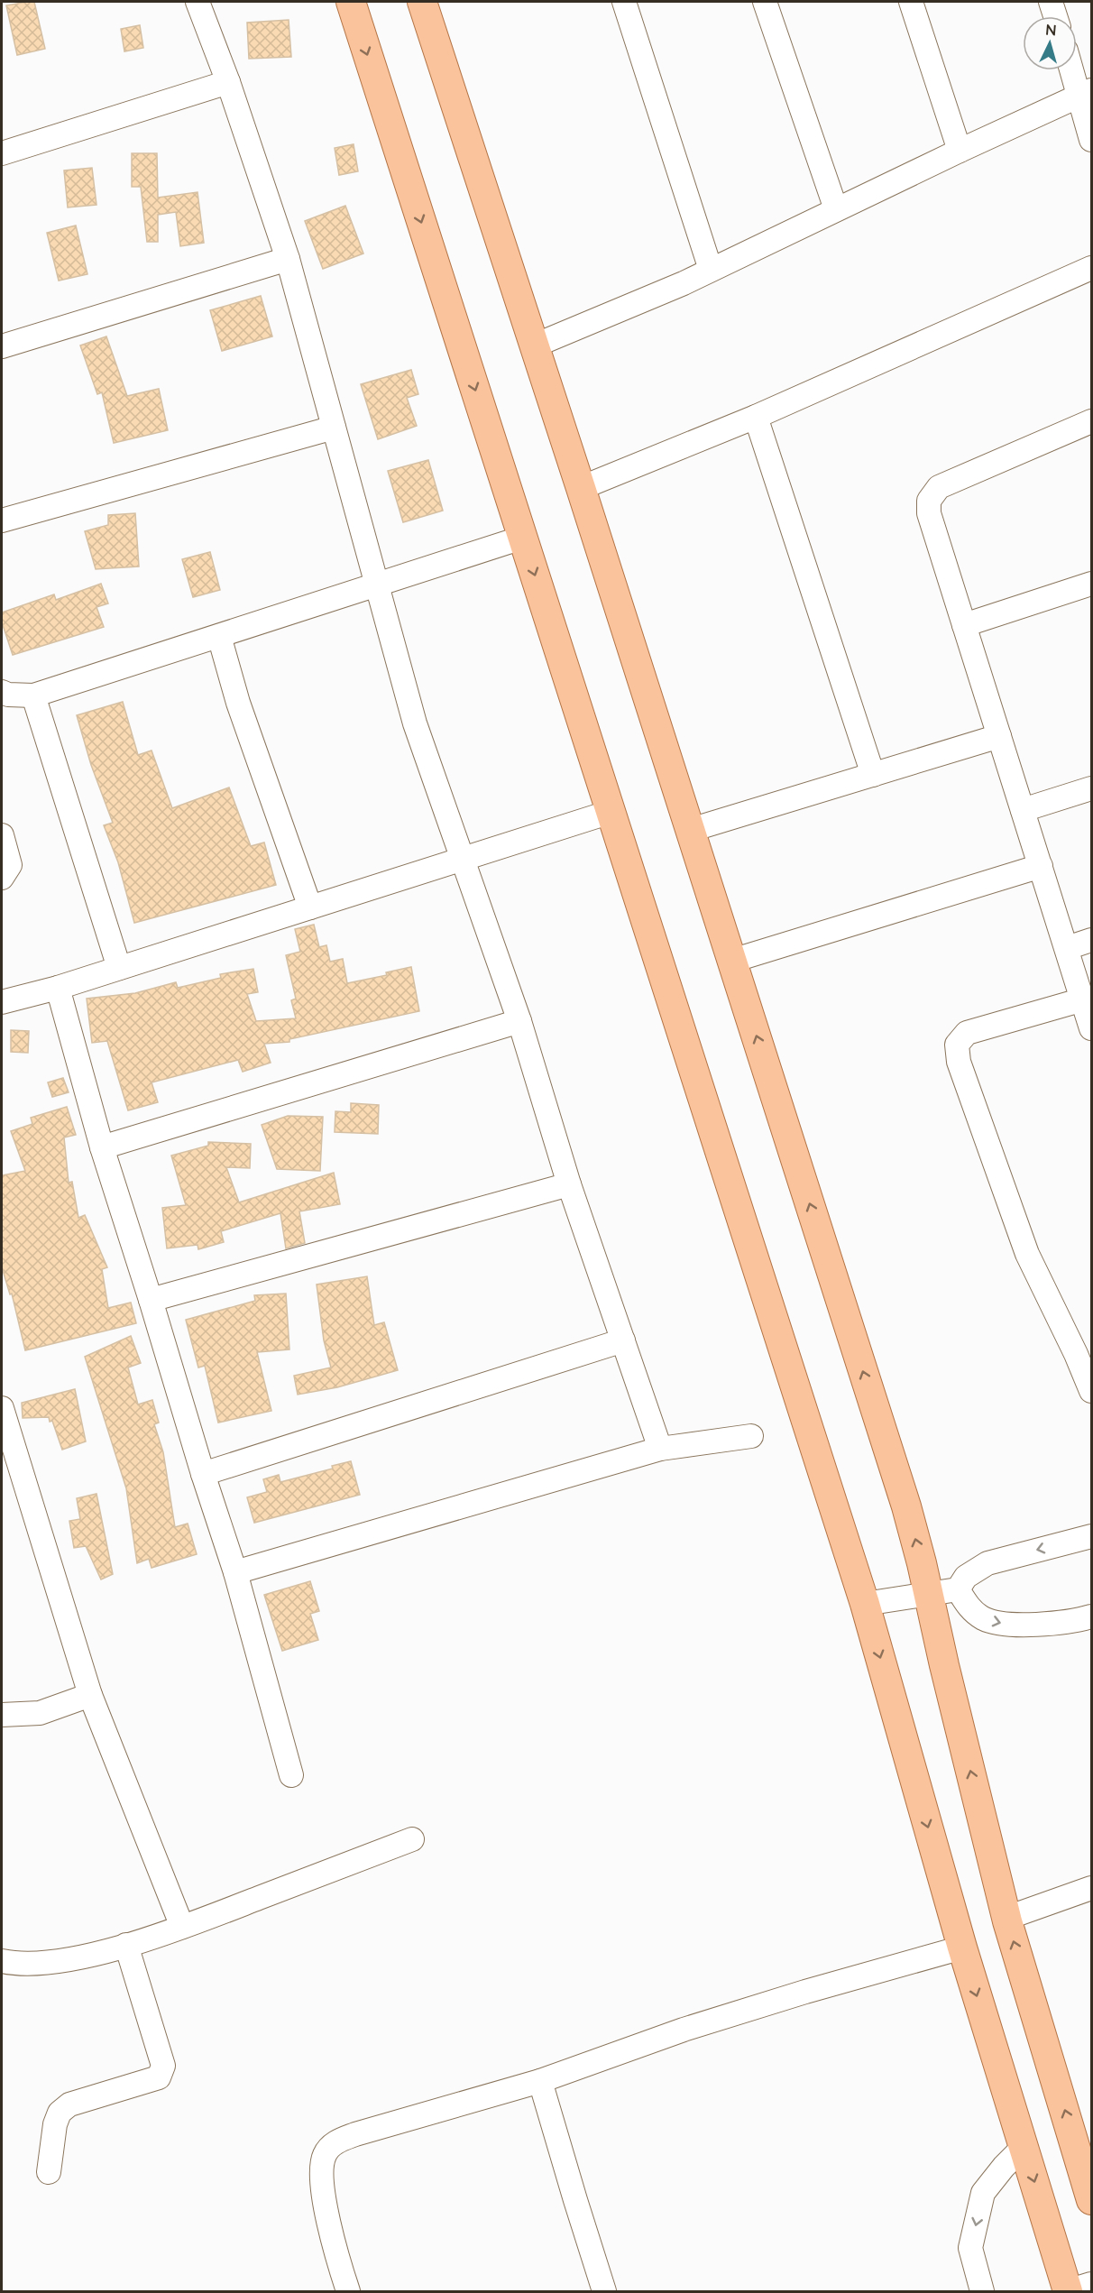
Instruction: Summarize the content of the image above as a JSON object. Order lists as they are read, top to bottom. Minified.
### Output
{"north":"top"}
